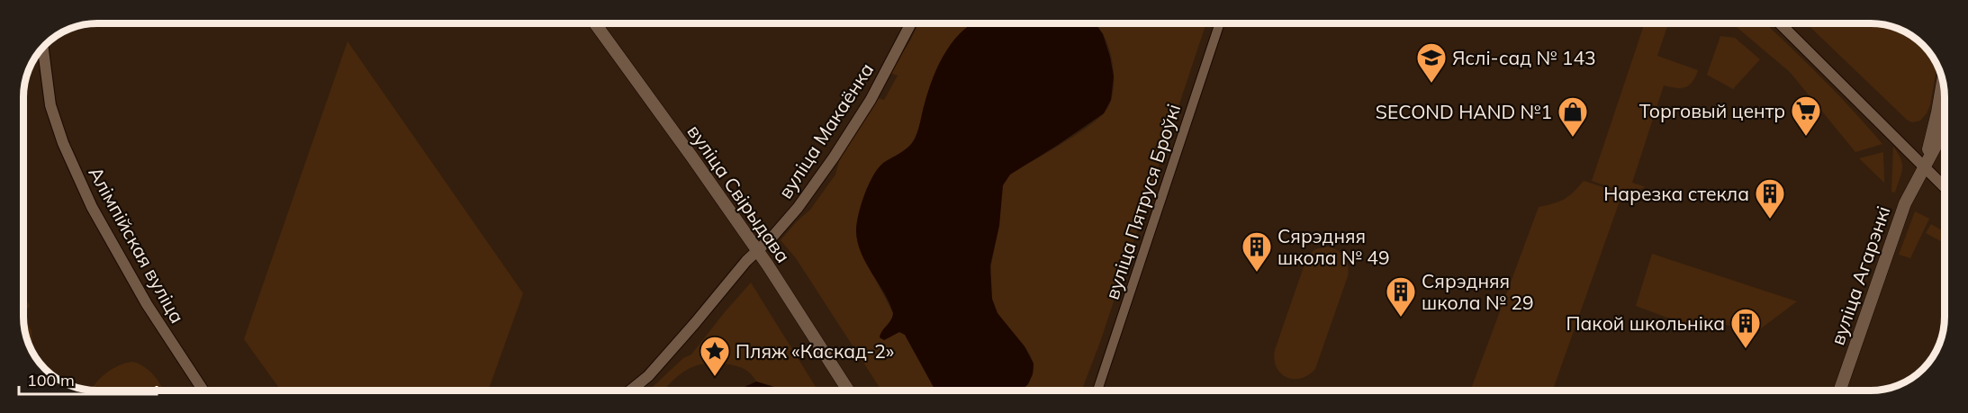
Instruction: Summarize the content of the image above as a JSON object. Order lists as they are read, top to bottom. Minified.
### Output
{"streets":{"main road":["вуліца Свірыдава","вуліца Агарэнкі"],"street":["вуліца Макаёнка","вуліца Пятруся Броўкі","Алімпійская вуліца"]},"crossings":[["вуліца Макаёнка","вуліца Свірыдава"]],"places":{"school or university":["Яслі-сад № 143"],"supermarket":["Торговый центр"],"shop":["SECOND HAND №1"],"building":["Нарезка стекла","Сярэдняя школа № 49","Сярэдняя школа № 29","Пакой школьніка"],"place":["Пляж «Каскад-2»"]},"scale_bar":"100 m"}
